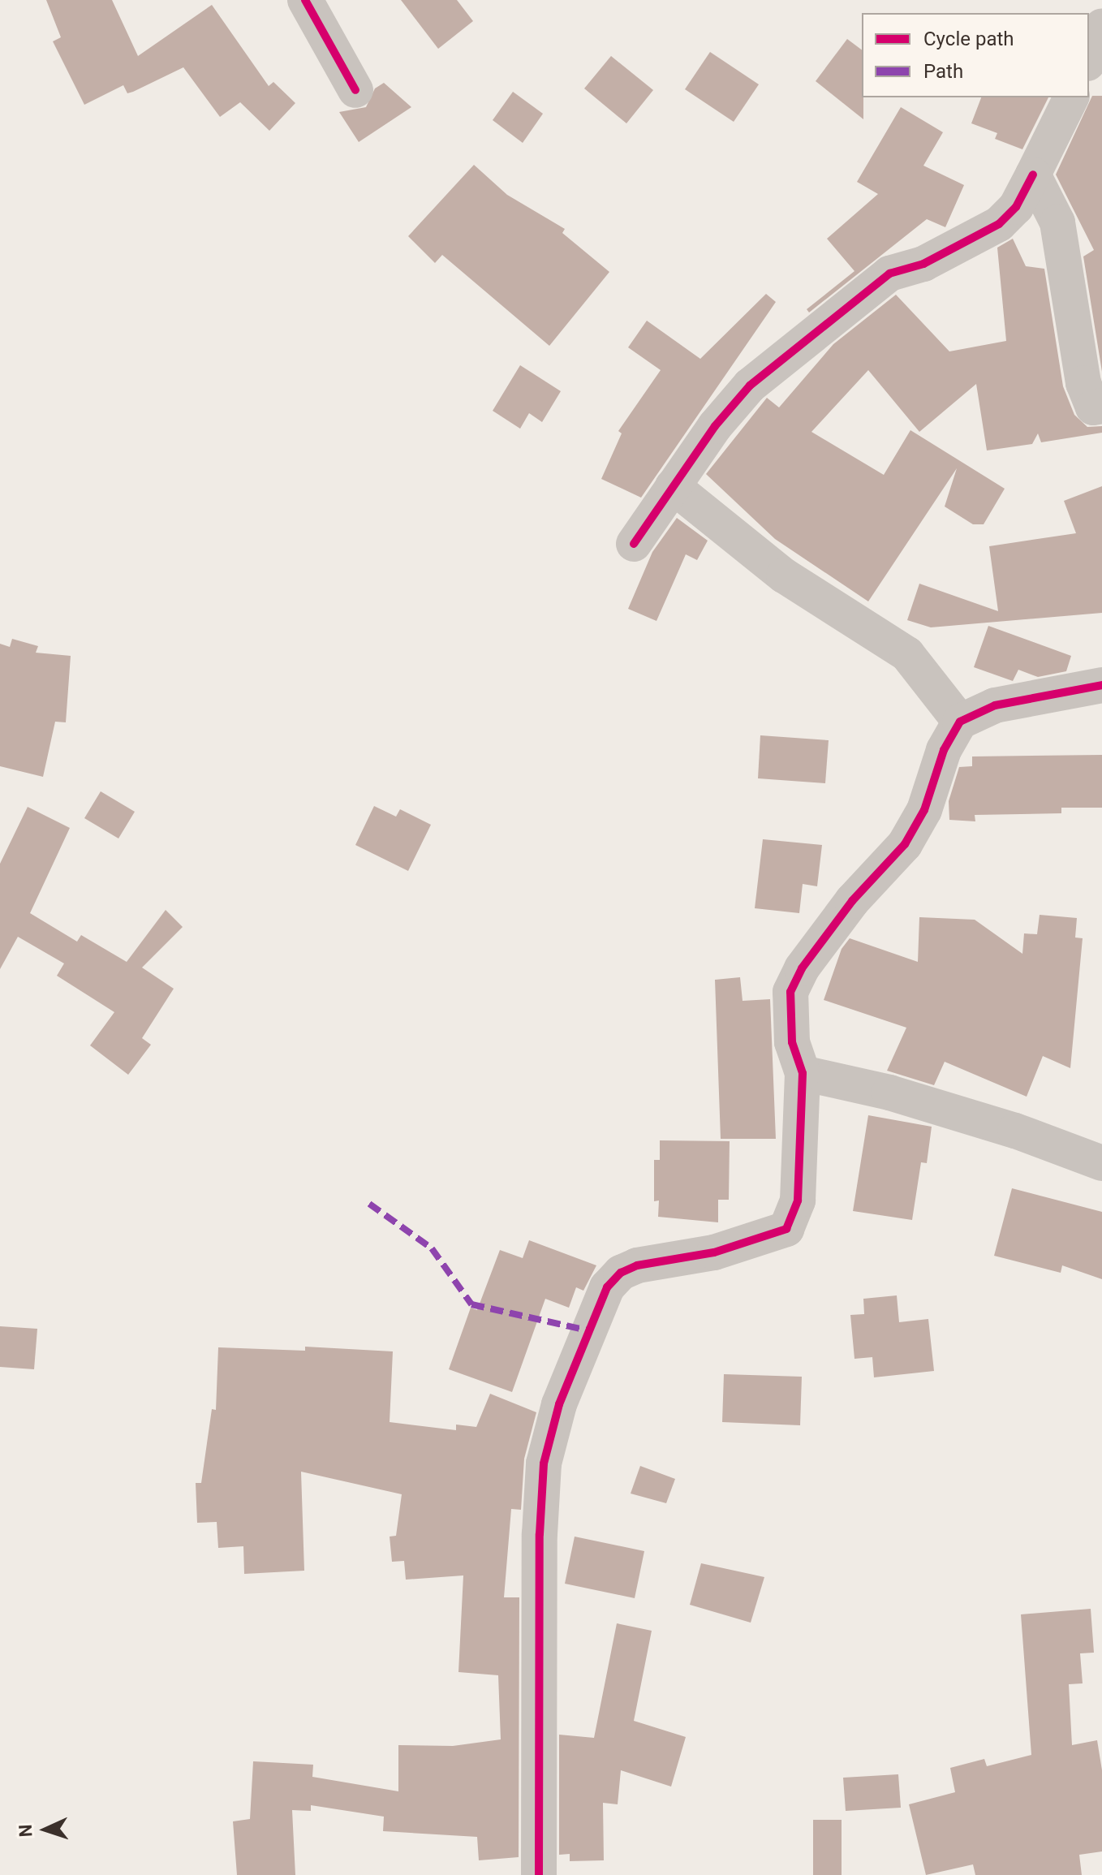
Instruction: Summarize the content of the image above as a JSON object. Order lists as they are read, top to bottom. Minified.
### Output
{"legend":["Cycle path","Path"],"north":"left"}
